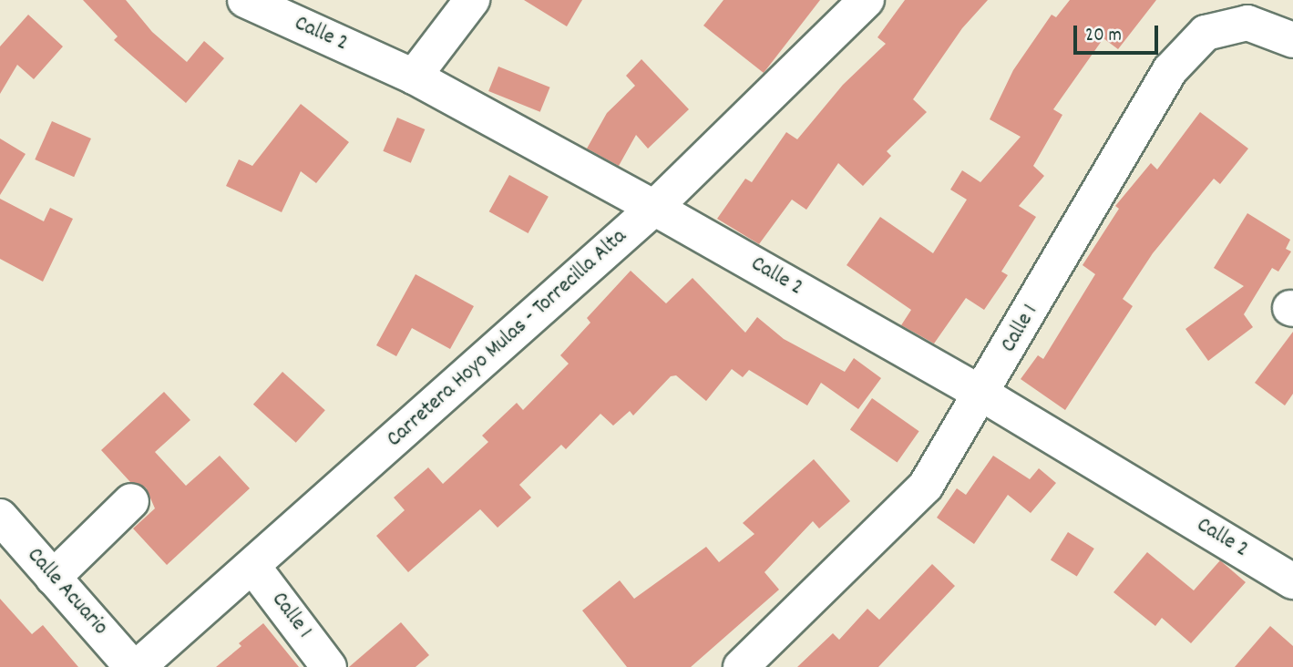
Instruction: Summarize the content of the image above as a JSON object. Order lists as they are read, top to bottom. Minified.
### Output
{"streets":{"street":["Calle 2","Calle 1","Carretera Hoyo Mulas - Torrecilla Alta","Calle Acuario"]},"crossings":[["Calle 2","Calle 1"],["Calle 2","Carretera Hoyo Mulas - Torrecilla Alta"],["Calle 1","Carretera Hoyo Mulas - Torrecilla Alta"]],"scale_bar":"20 m"}
